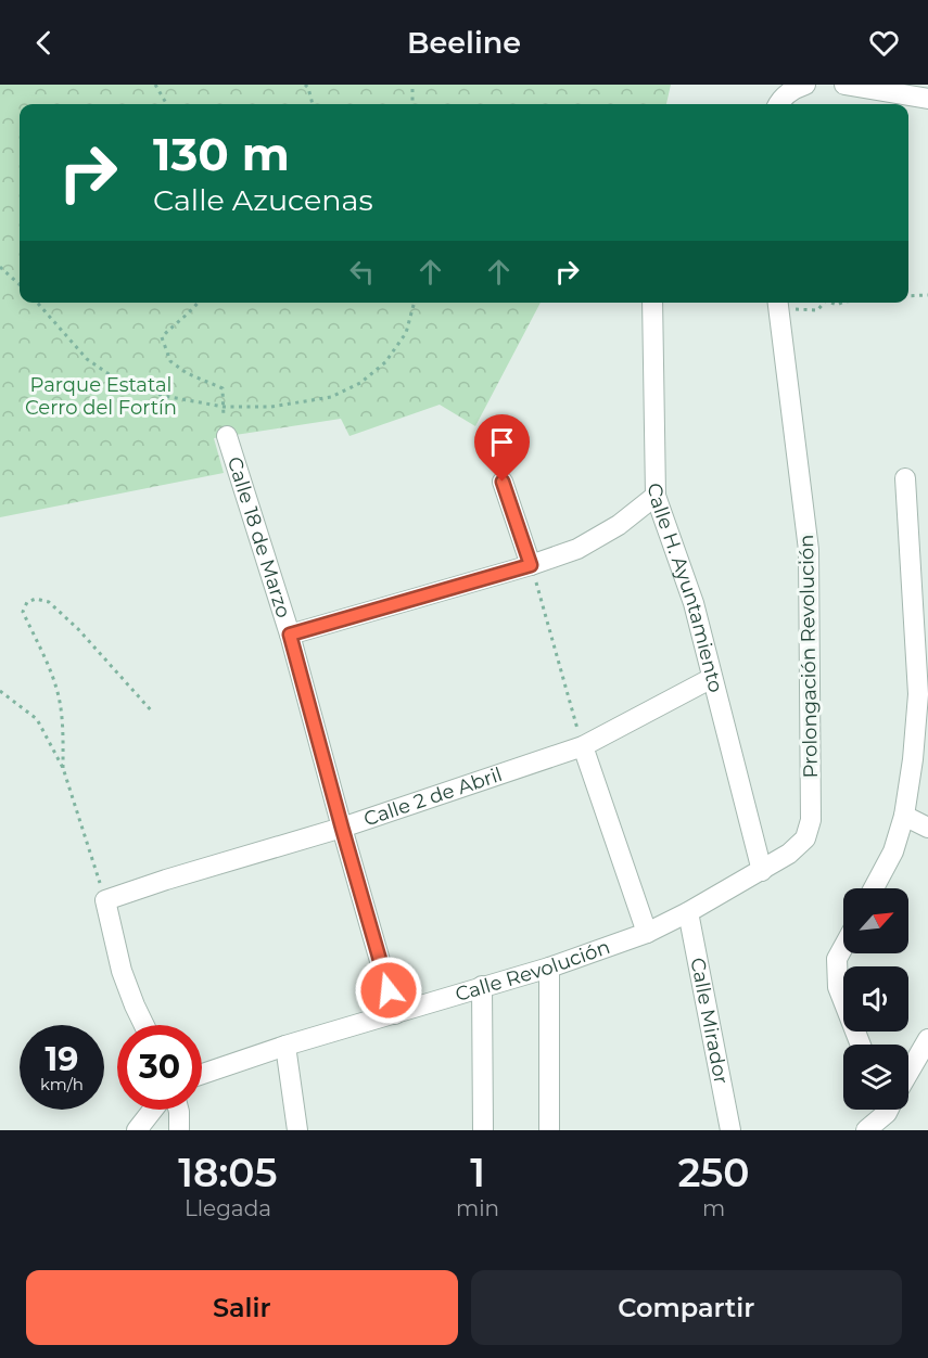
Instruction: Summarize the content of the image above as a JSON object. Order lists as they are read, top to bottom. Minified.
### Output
{"streets":{"street":["Calle 18 de Marzo","Calle H. Ayuntamiento","Prolongación Revolución","Calle 2 de Abril","Calle Revolución","Calle Mirador"]},"crossings":[["Calle 18 de Marzo","Calle 2 de Abril"],["Calle 18 de Marzo","Calle Revolución"],["Calle H. Ayuntamiento","Calle 2 de Abril"],["Calle H. Ayuntamiento","Calle Revolución"],["Prolongación Revolución","Calle Revolución"],["Calle Revolución","Calle Mirador"]],"parks":["Parque Estatal Cerro del Fortín"],"north":"top right","page":{"header":"Beeline","turn":["130 m","Calle Azucenas"],"speed":"19 km/h","limit":"30","eta":["18:05","Llegada","1","min","250","m"],"buttons":["Salir","Compartir"]}}
